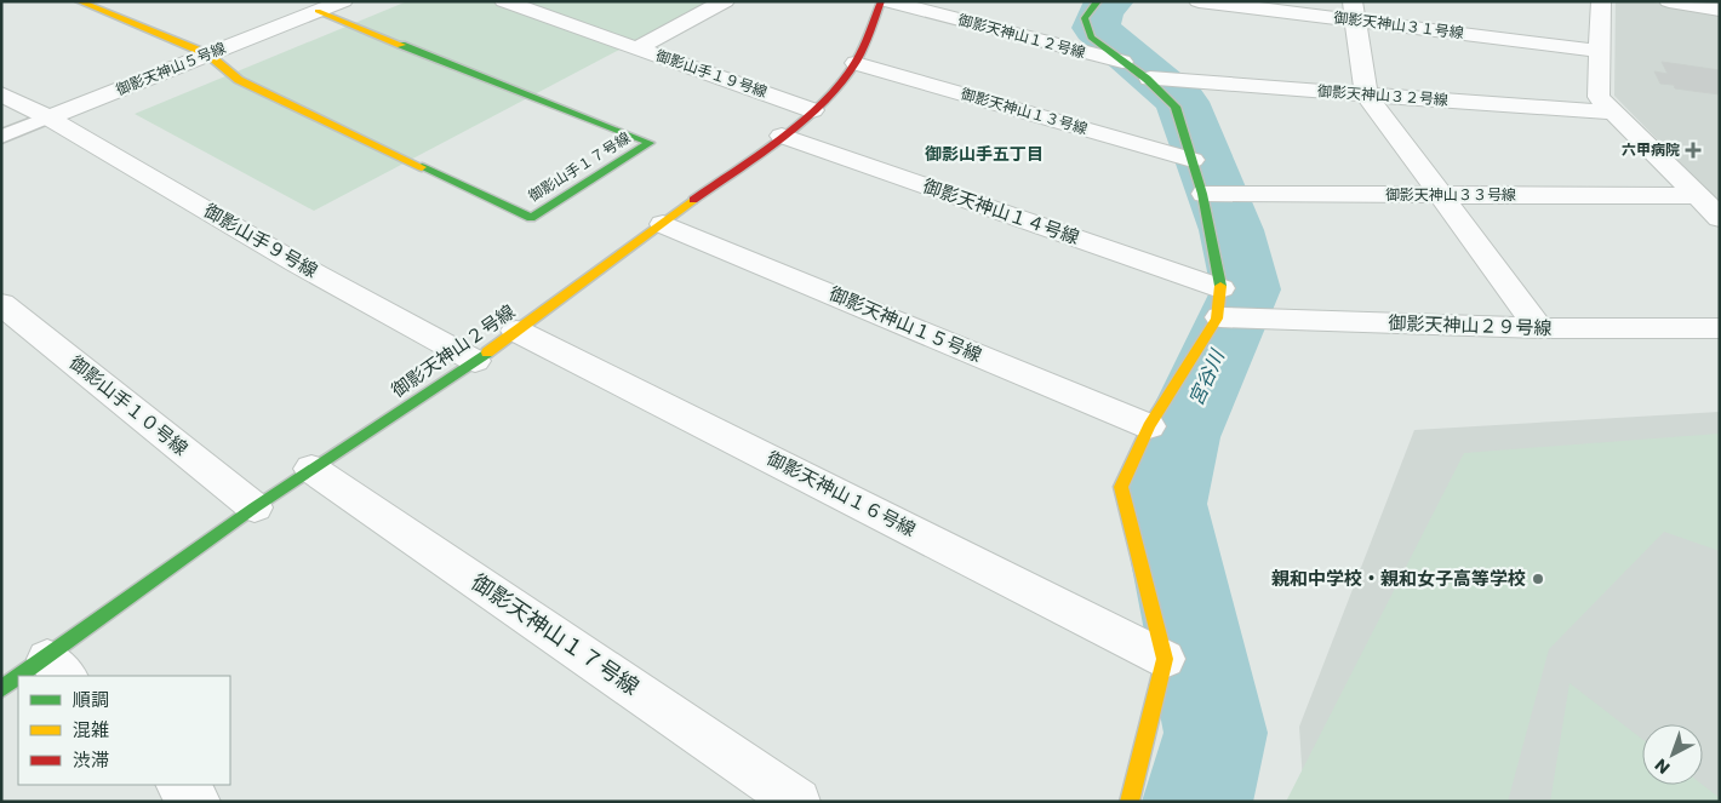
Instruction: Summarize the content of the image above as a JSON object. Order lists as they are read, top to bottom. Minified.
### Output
{"streets":{"street":["御影天神山３１号線","御影天神山１２号線","御影天神山５号線","御影山手１９号線","御影天神山３２号線","御影天神山１３号線","御影山手１７号線","御影天神山３３号線","御影天神山１４号線","御影山手９号線","御影天神山１５号線","御影天神山２９号線","御影天神山２号線","御影山手１０号線","御影天神山１６号線","御影天神山１７号線"]},"crossings":[["御影天神山５号線","御影山手１７号線"],["御影天神山５号線","御影山手９号線"],["御影山手１９号線","御影天神山２号線"],["御影天神山１３号線","御影天神山２号線"],["御影天神山１４号線","御影天神山２９号線"],["御影天神山１４号線","御影天神山２号線"],["御影山手９号線","御影天神山２号線"],["御影天神山１５号線","御影天神山２号線"],["御影天神山２号線","御影山手１０号線"],["御影天神山２号線","御影天神山１６号線"],["御影天神山２号線","御影天神山１７号線"]],"districts":["御影山手五丁目"],"water":["宮谷川"],"places":{"health":["六甲病院"],"other":["親和中学校・親和女子高等学校"]},"legend":["順調","混雑","渋滞"],"north":"bottom left"}
